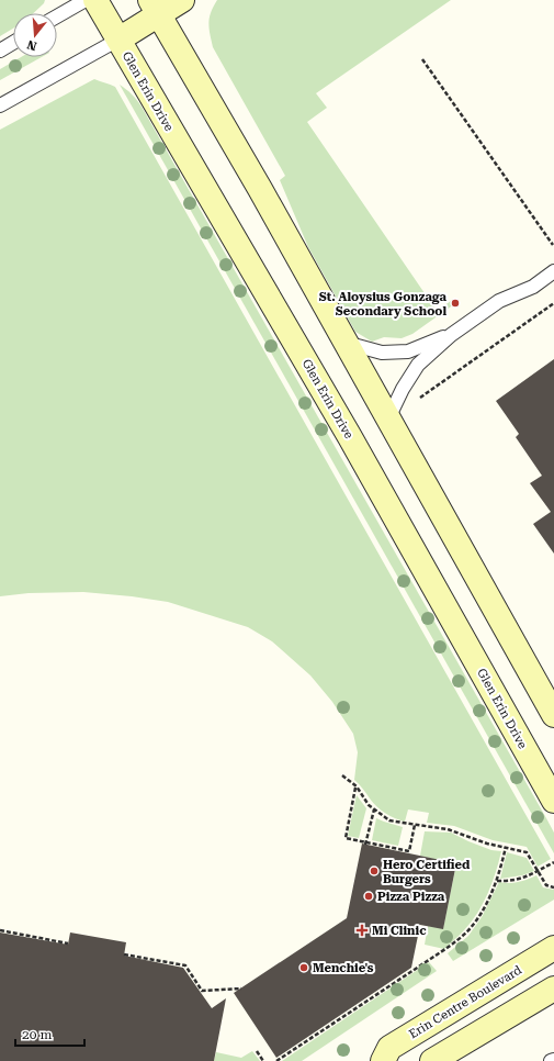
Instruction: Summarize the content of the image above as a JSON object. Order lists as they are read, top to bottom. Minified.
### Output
{"streets":{"street":["Glen Erin Drive","Erin Centre Boulevard"]},"places":{"other":["St. Aloysius Gonzaga Secondary School","Hero Certified Burgers","Pizza Pizza","Menchie's"],"health":["Mi Clinic"]},"scale_bar":"20 m","north":"bottom"}
